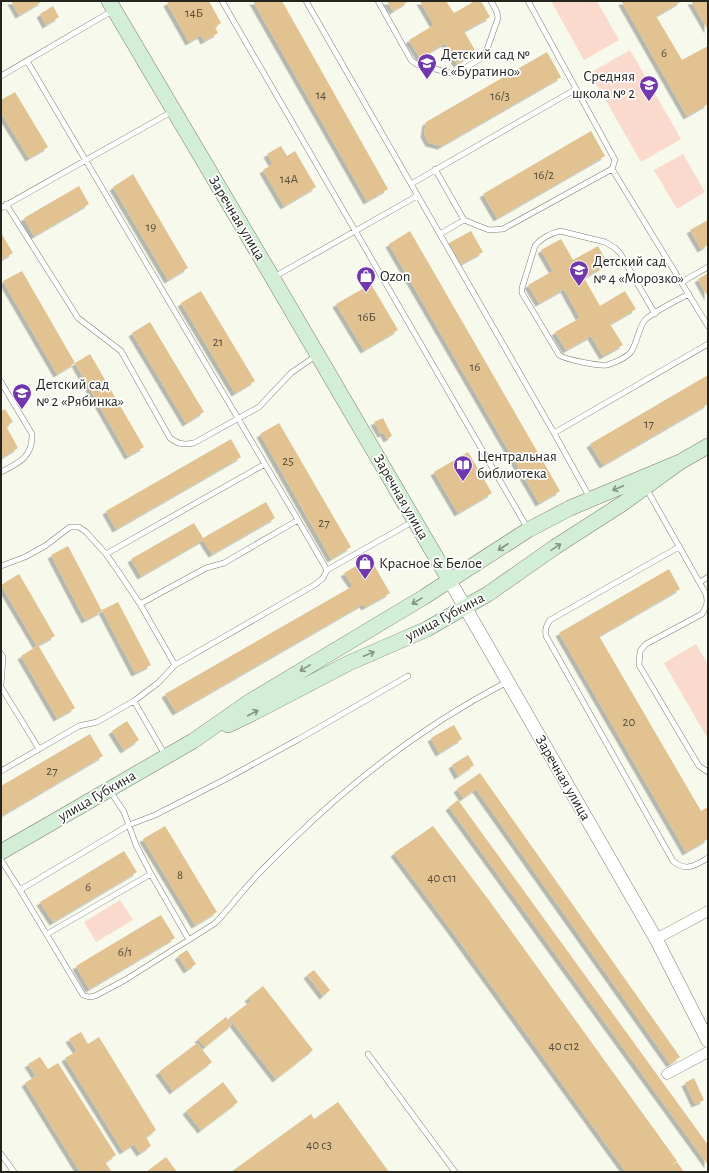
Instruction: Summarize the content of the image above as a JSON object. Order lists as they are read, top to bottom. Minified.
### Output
{"streets":{"main road":["Заречная улица","улица Губкина"]},"crossings":[["Заречная улица","улица Губкина"]],"places":{"school or university":["Детский сад № 6 «Буратино»","Средняя школа № 2","Детский сад № 4 «Морозко»","Детский сад № 2 «Рябинка»"],"shop":["Ozon","Красное & Белое"],"library":["Центральная библиотека"]},"house_numbers":["14Б","6","14","16/3","16/2","14А","19","16Б","21","16","17","25","27","20","27","8","40 с11","6","6/1","40 с12","40 с3"]}
